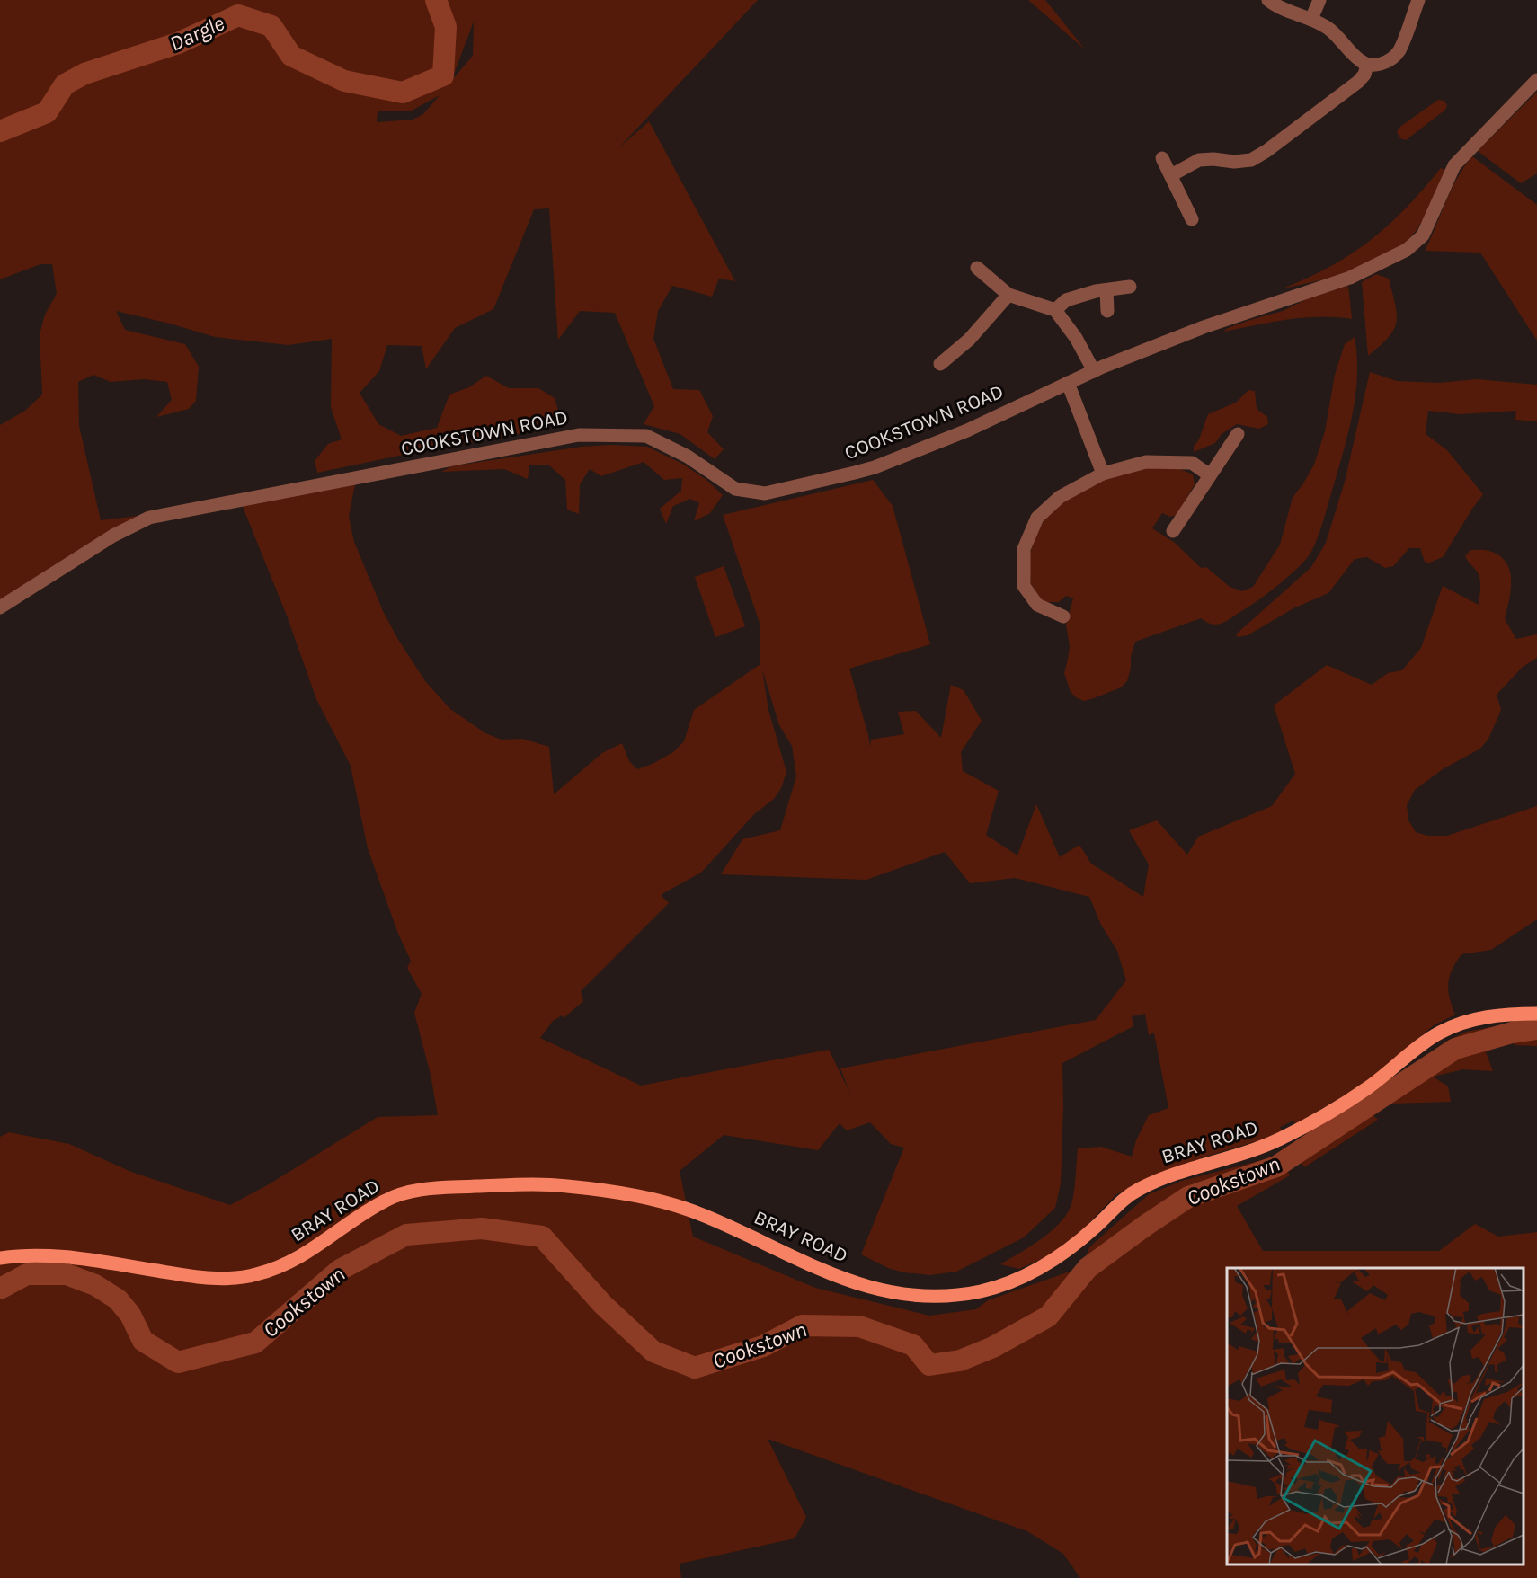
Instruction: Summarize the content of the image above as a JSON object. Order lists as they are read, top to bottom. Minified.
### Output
{"streets":{"main road":["BRAY ROAD"],"street":["COOKSTOWN ROAD"]},"water":["Dargle","Cookstown"]}
